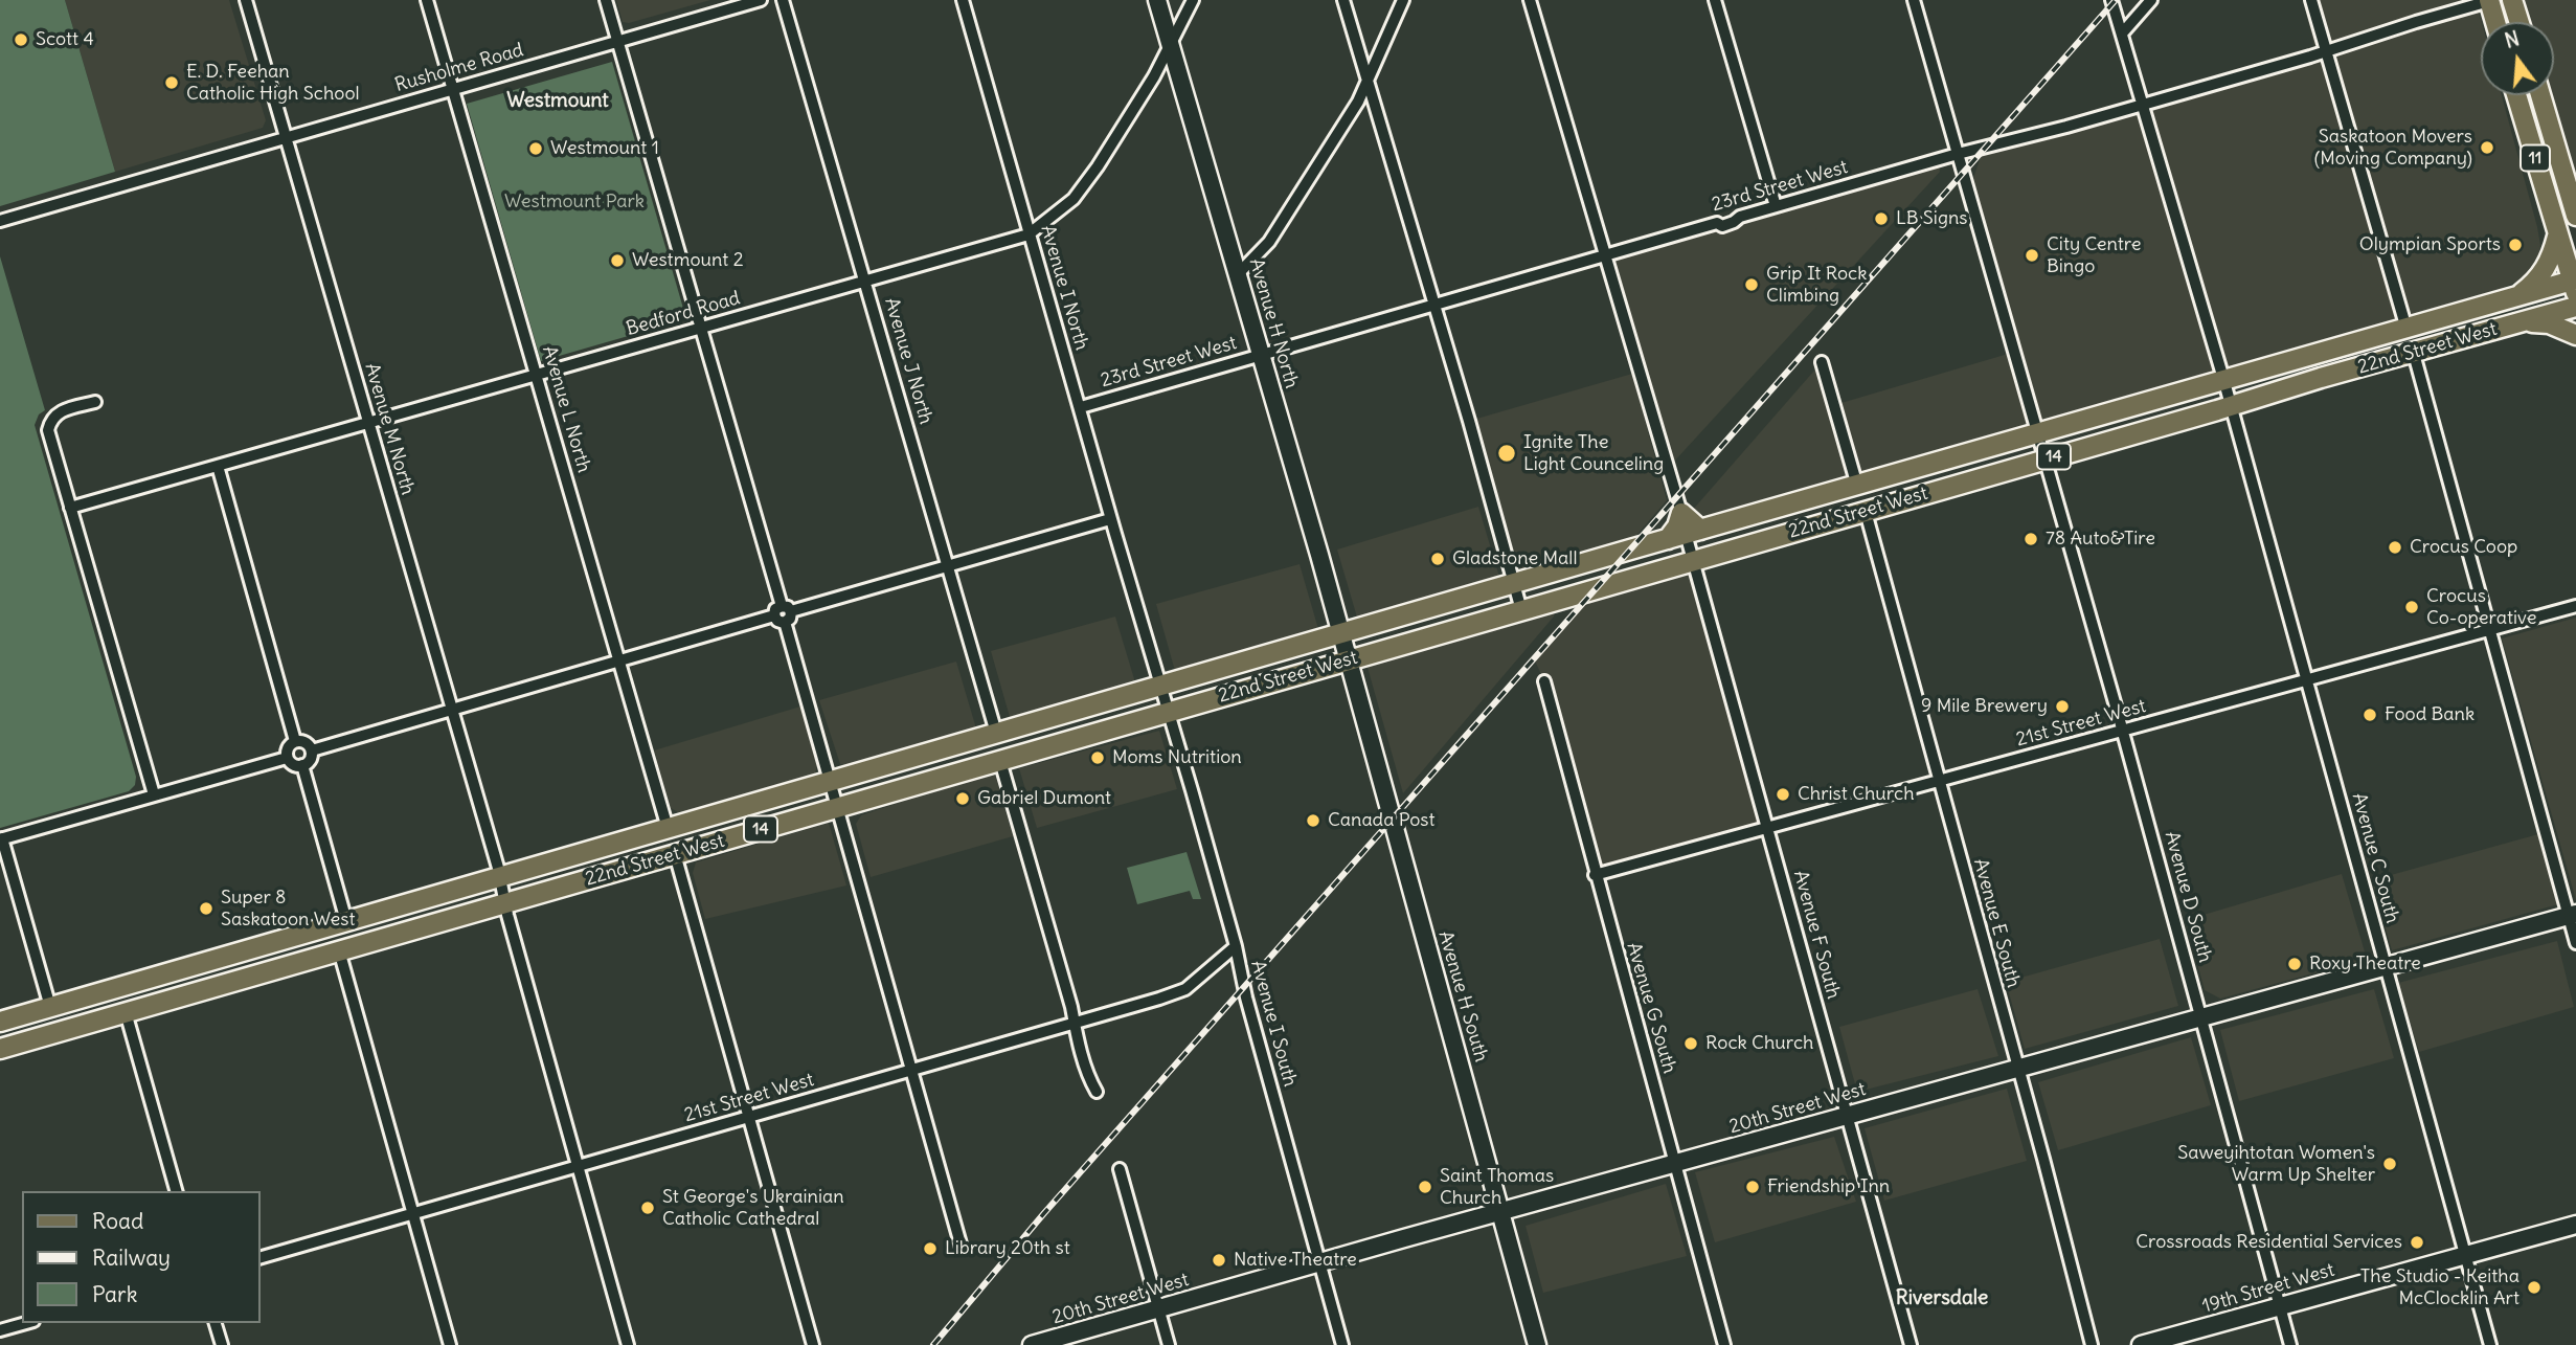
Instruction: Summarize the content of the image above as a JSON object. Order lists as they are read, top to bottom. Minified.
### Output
{"streets":{"main road":["11","22nd Street West","14"],"street":["Rusholme Road","23rd Street West","Avenue I North","Bedford Road","Avenue H North","Avenue J North","Avenue L North","Avenue M North","21st Street West","Avenue C South","Avenue D South","Avenue E South","Avenue F South","Avenue H South","Avenue G South","Avenue I South","20th Street West","19th Street West"]},"crossings":[["Rusholme Road","Avenue L North"],["Rusholme Road","Avenue M North"],["11","22nd Street West"],["23rd Street West","Avenue I North"],["23rd Street West","Avenue H North"],["23rd Street West","Avenue C South"],["23rd Street West","Avenue D South"],["Avenue I North","Bedford Road"],["Avenue I North","22nd Street West"],["Avenue I North","Avenue I South"],["Bedford Road","Avenue H North"],["Bedford Road","Avenue J North"],["Bedford Road","Avenue L North"],["Bedford Road","Avenue M North"],["Avenue H North","22nd Street West"],["Avenue H North","Avenue H South"],["22nd Street West","Avenue J North"],["22nd Street West","Avenue L North"],["22nd Street West","Avenue M North"],["22nd Street West","Avenue C South"],["22nd Street West","Avenue D South"],["22nd Street West","Avenue E South"],["22nd Street West","Avenue F South"],["22nd Street West","Avenue H South"],["22nd Street West","Avenue I South"],["Avenue M North","21st Street West"],["21st Street West","Avenue C South"],["21st Street West","Avenue D South"],["21st Street West","Avenue E South"],["21st Street West","Avenue F South"],["21st Street West","Avenue G South"],["21st Street West","Avenue I South"],["Avenue C South","20th Street West"],["Avenue C South","19th Street West"],["Avenue D South","20th Street West"],["Avenue D South","19th Street West"],["Avenue E South","20th Street West"],["Avenue F South","20th Street West"],["Avenue H South","20th Street West"],["Avenue G South","20th Street West"],["Avenue I South","20th Street West"]],"districts":["Westmount","Riversdale"],"parks":["Westmount Park"],"places":["Scott 4","E. D. Feehan Catholic High School","Saskatoon Movers (Moving Company)","Westmount 1","LB Signs","Olympian Sports","City Centre Bingo","Westmount 2","Grip It Rock Climbing","Ignite The Light Counceling","78 Auto&Tire","Crocus Coop","Gladstone Mall","Crocus Co-operative","9 Mile Brewery","Food Bank","Moms Nutrition","Christ Church","Gabriel Dumont","Canada Post","Super 8 Saskatoon West","Roxy Theatre","Rock Church","Saweyihtotan Women's Warm Up Shelter","Saint Thomas Church","Friendship Inn","St George's Ukrainian Catholic Cathedral","Crossroads Residential Services","Library 20th st","Native Theatre","The Studio - Keitha McClocklin Art"],"legend":["Road","Railway","Park"],"north":"top"}
